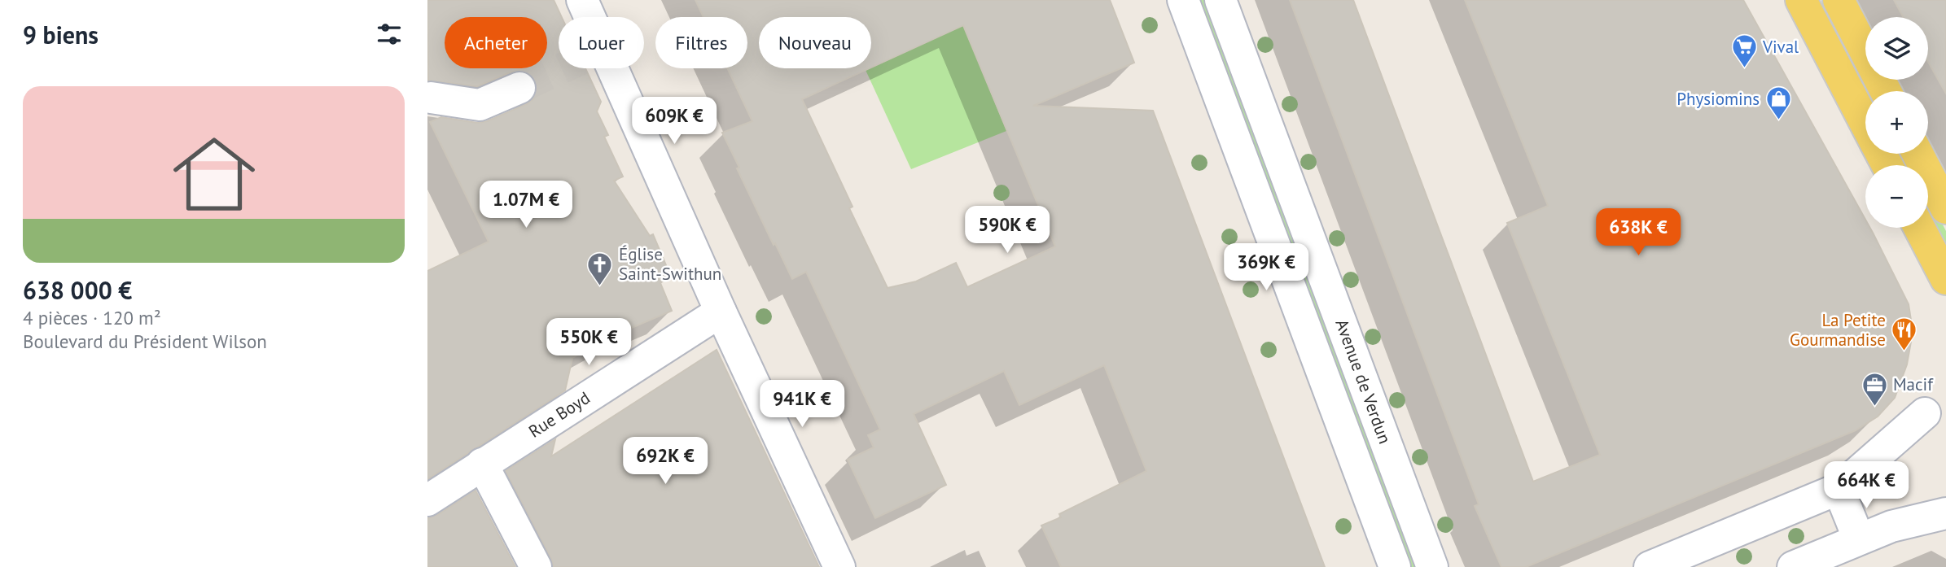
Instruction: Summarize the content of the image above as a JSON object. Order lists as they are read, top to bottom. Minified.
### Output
{"streets":{"street":["Avenue de Verdun","Rue Boyd"]},"places":{"supermarket":["Vival"],"shop":["Physiomins"],"church":["Église Saint-Swithun"],"restaurant":["La Petite Gourmandise"],"office":["Macif"]},"page":{"heading":"9 biens","map_buttons":["+","−"],"chip":["Acheter","Louer","Filtres","Nouveau"],"list":[{"name":"638 000 €","note":"4 pièces · 120 m² · Boulevard du Président Wilson"}],"price":["609K €","1.07M €","590K €","638K €","369K €","550K €","941K €","692K €","664K €"]}}
